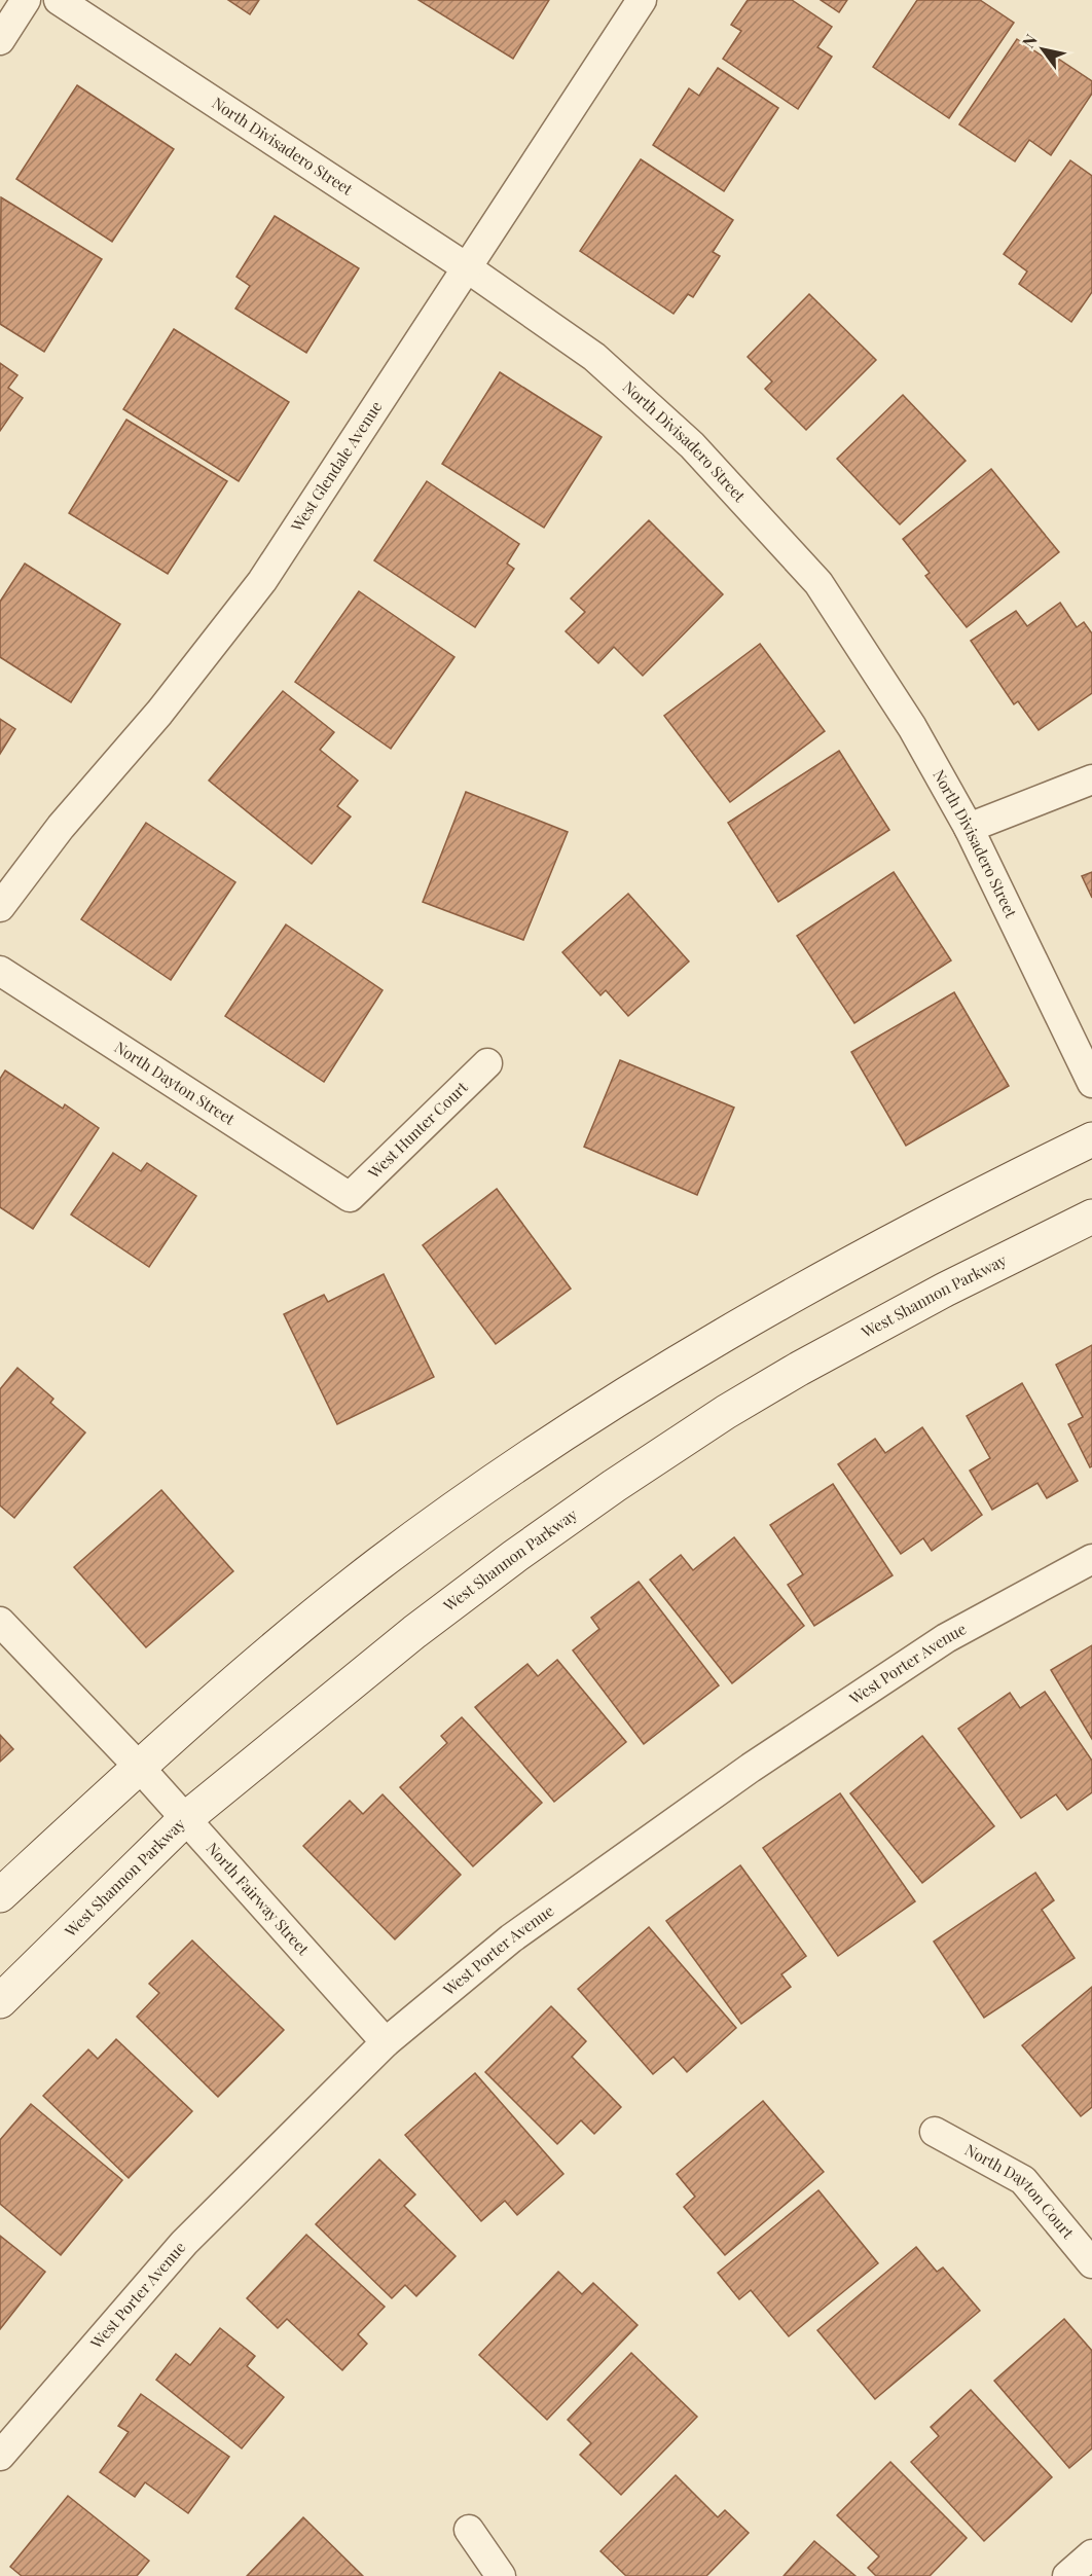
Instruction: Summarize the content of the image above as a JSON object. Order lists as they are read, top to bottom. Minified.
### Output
{"streets":{"street":["North Divisadero Street","West Glendale Avenue","North Dayton Street","West Hunter Court","West Shannon Parkway","West Porter Avenue","North Fairway Street","North Dayton Court"]},"crossings":[["North Divisadero Street","West Glendale Avenue"],["North Dayton Street","West Hunter Court"],["West Shannon Parkway","North Fairway Street"],["West Porter Avenue","North Fairway Street"]],"north":"top left"}
